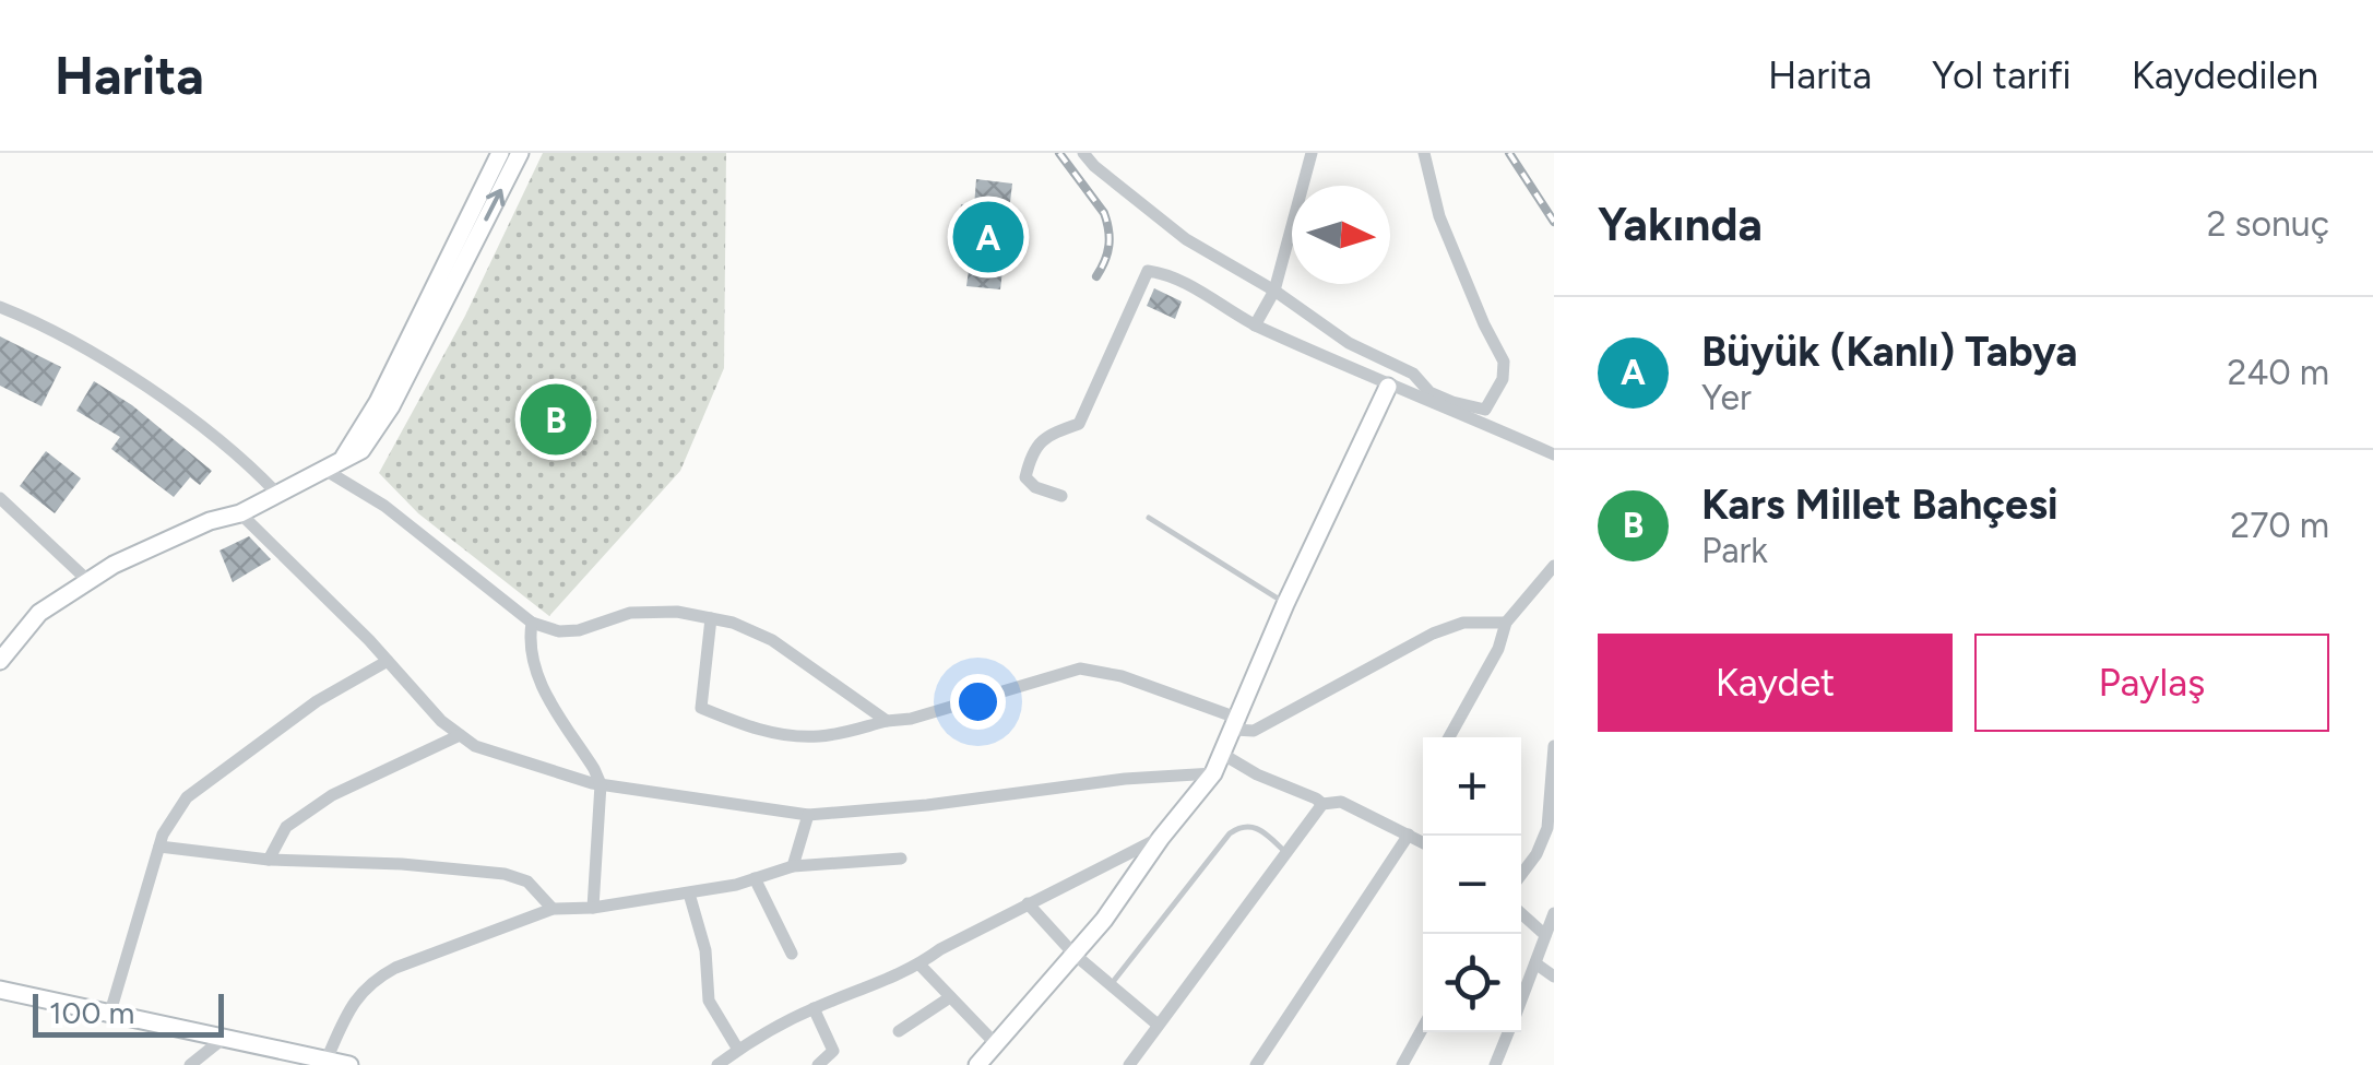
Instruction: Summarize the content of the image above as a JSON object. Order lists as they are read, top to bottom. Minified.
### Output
{"scale_bar":"100 m","north":"right","page":{"header":"Harita","nav":["Harita","Yol tarifi","Kaydedilen"],"heading":["Yakında","2 sonuç"],"pins":["A","B"],"list":[{"mark":"A","name":"Büyük (Kanlı) Tabya","note":"Yer","value":"240 m"},{"mark":"B","name":"Kars Millet Bahçesi","note":"Park","value":"270 m"}],"buttons":["Kaydet","Paylaş"],"map_buttons":["+","−"],"scale":"100 m"}}
